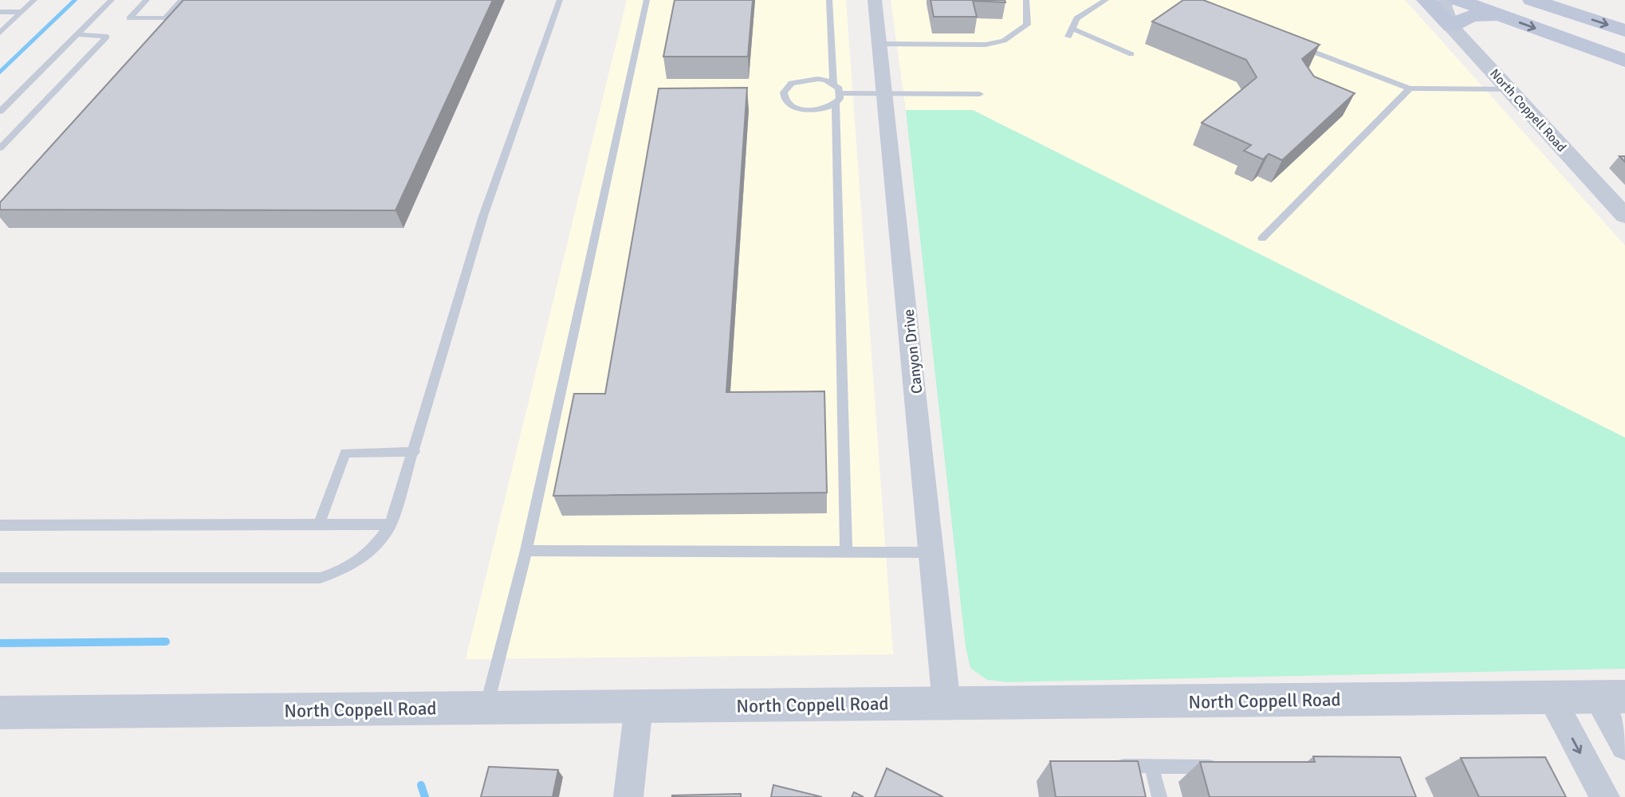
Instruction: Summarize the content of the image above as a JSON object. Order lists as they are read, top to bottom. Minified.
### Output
{"streets":{"street":["North Coppell Road","Canyon Drive"]},"crossings":[["North Coppell Road","Canyon Drive"]]}
